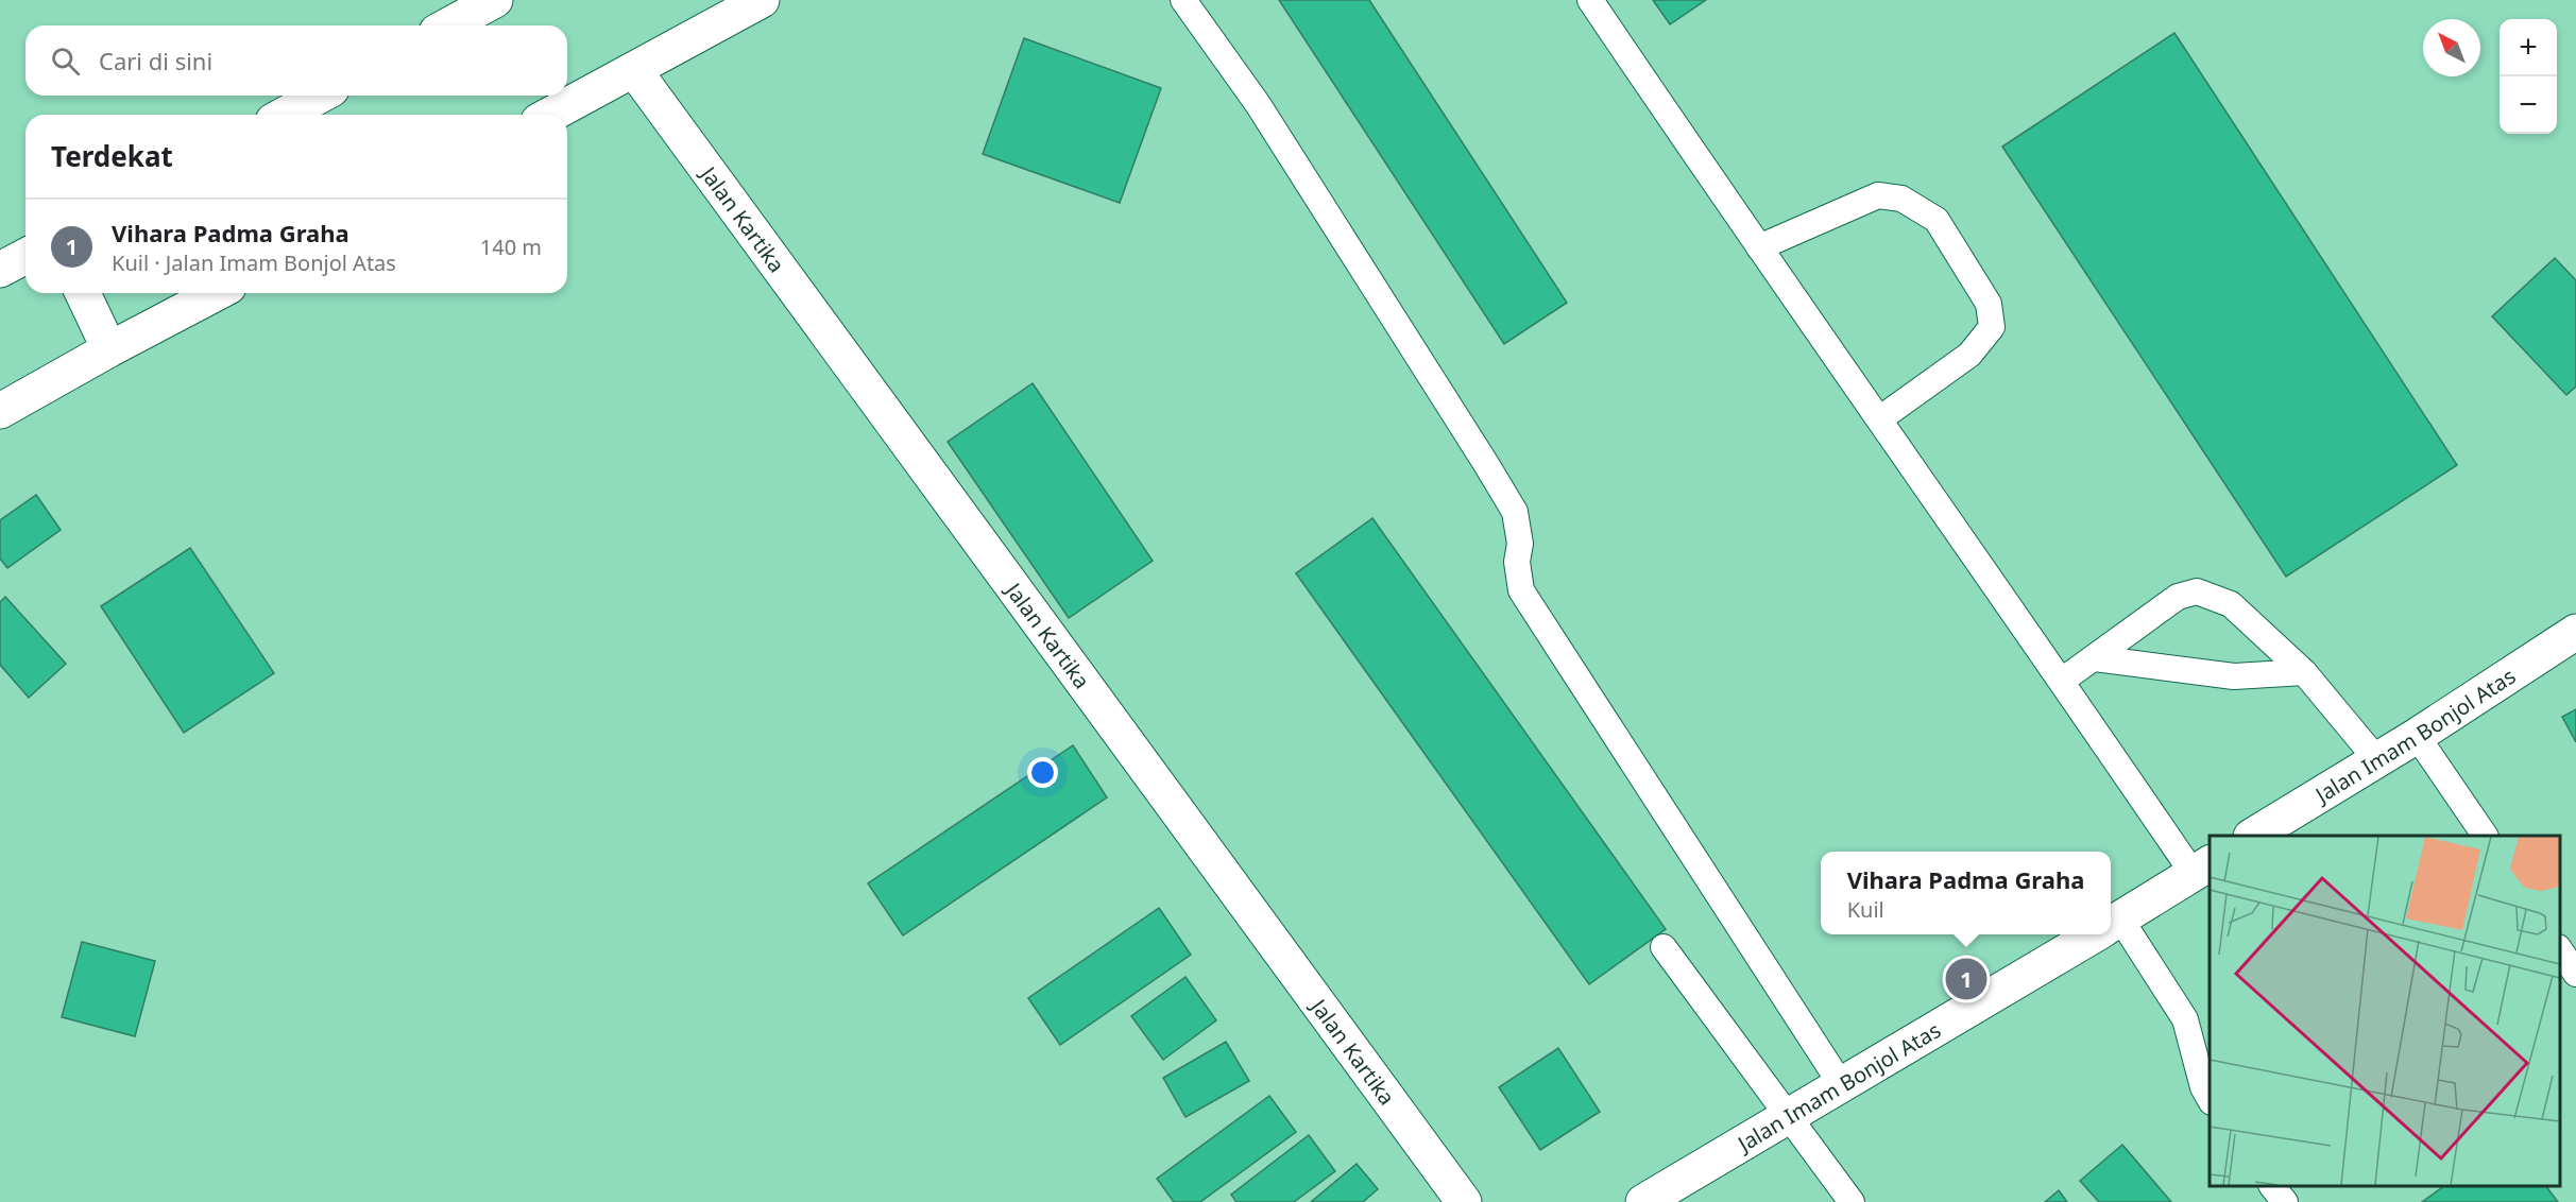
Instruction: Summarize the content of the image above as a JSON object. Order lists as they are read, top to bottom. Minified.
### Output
{"streets":{"street":["Jalan Kartika","Jalan Imam Bonjol Atas"]},"north":"top left","page":{"map_buttons":["+","−"],"search":"Cari di sini","heading":"Terdekat","list":[{"mark":"1","name":"Vihara Padma Graha","note":"Kuil · Jalan Imam Bonjol Atas","value":"140 m"}],"popup":["Vihara Padma Graha","Kuil"],"pins":"1"}}
